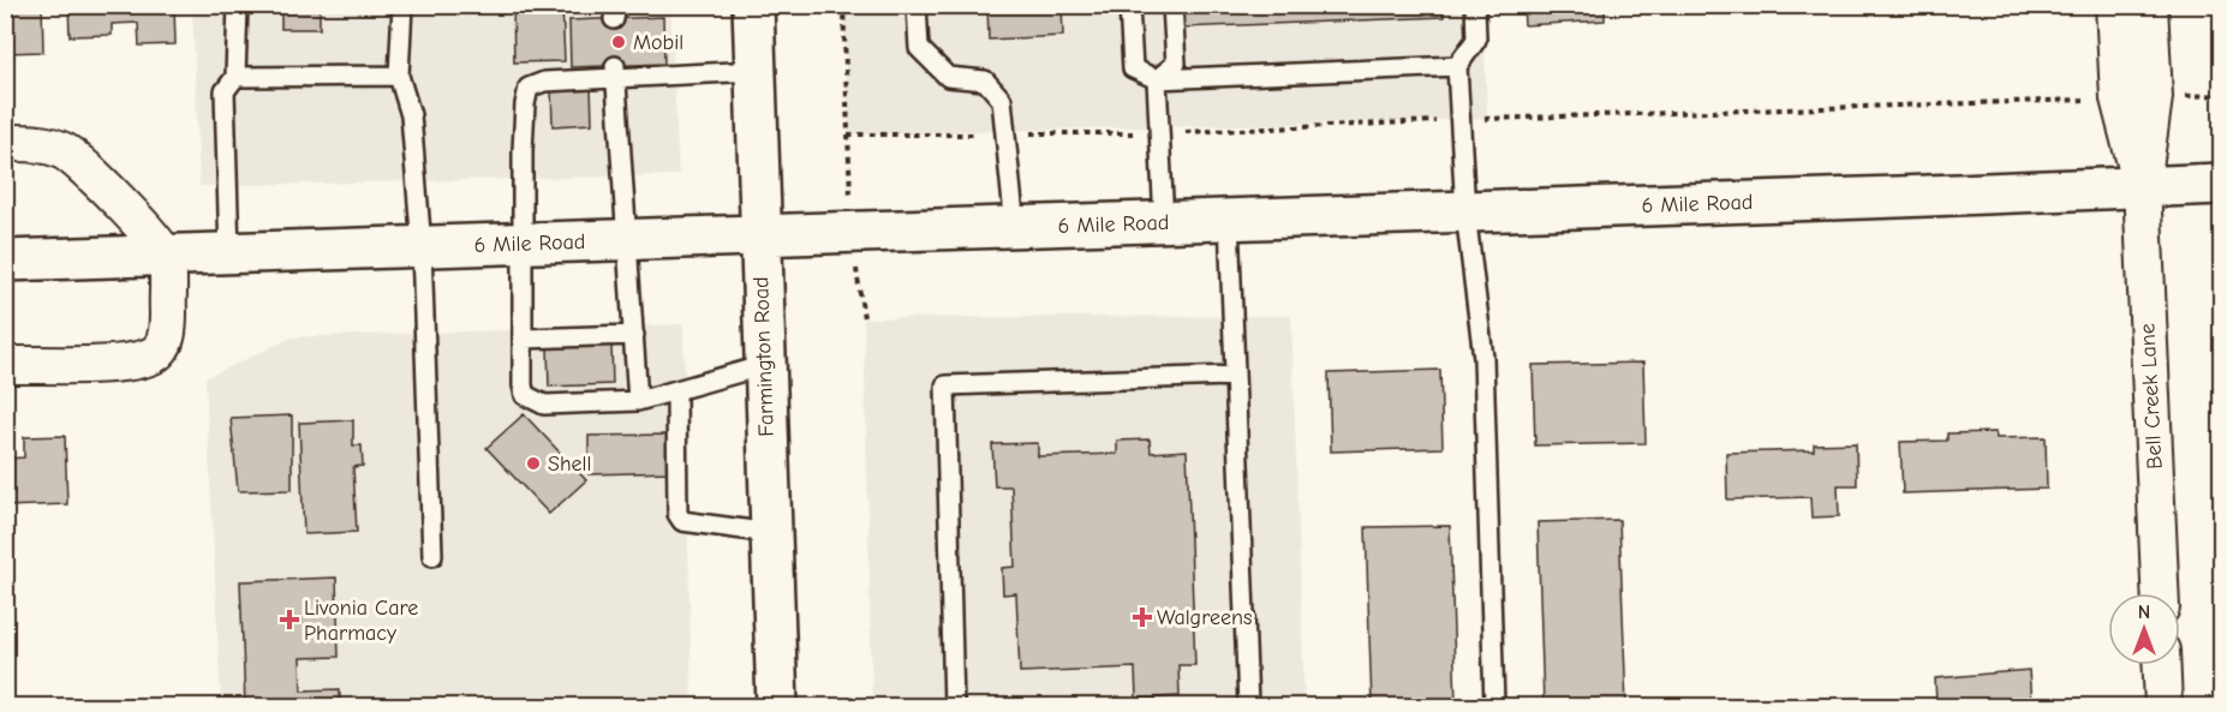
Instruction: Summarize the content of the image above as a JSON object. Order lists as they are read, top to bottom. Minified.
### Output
{"streets":{"main road":["6 Mile Road","Farmington Road"],"street":["Bell Creek Lane"]},"crossings":[["6 Mile Road","Farmington Road"],["6 Mile Road","Bell Creek Lane"]],"places":{"other":["Mobil","Shell"],"health":["Walgreens","Livonia Care Pharmacy"]},"north":"top"}
